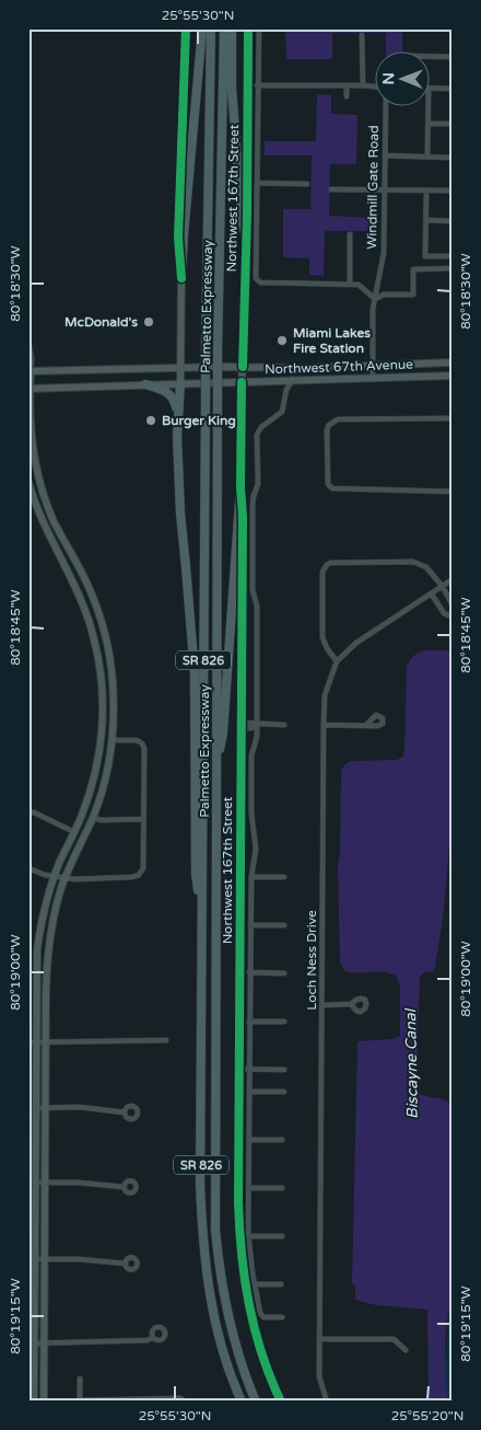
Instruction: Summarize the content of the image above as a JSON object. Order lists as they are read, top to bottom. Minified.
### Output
{"streets":{"highway":["Palmetto Expressway","SR 826"],"street":["Windmill Gate Road","Northwest 167th Street","Northwest 67th Avenue","Loch Ness Drive"]},"crossings":[["Windmill Gate Road","Northwest 67th Avenue"],["Northwest 167th Street","Northwest 67th Avenue"]],"water":["Biscayne Canal"],"places":["McDonald's","Miami Lakes Fire Station","Burger King"],"north":"left","coordinates":["25°55'30\"N","80°18'30\"W","80°18'45\"W","80°19'00\"W","80°19'15\"W","25°55'20\"N"]}
